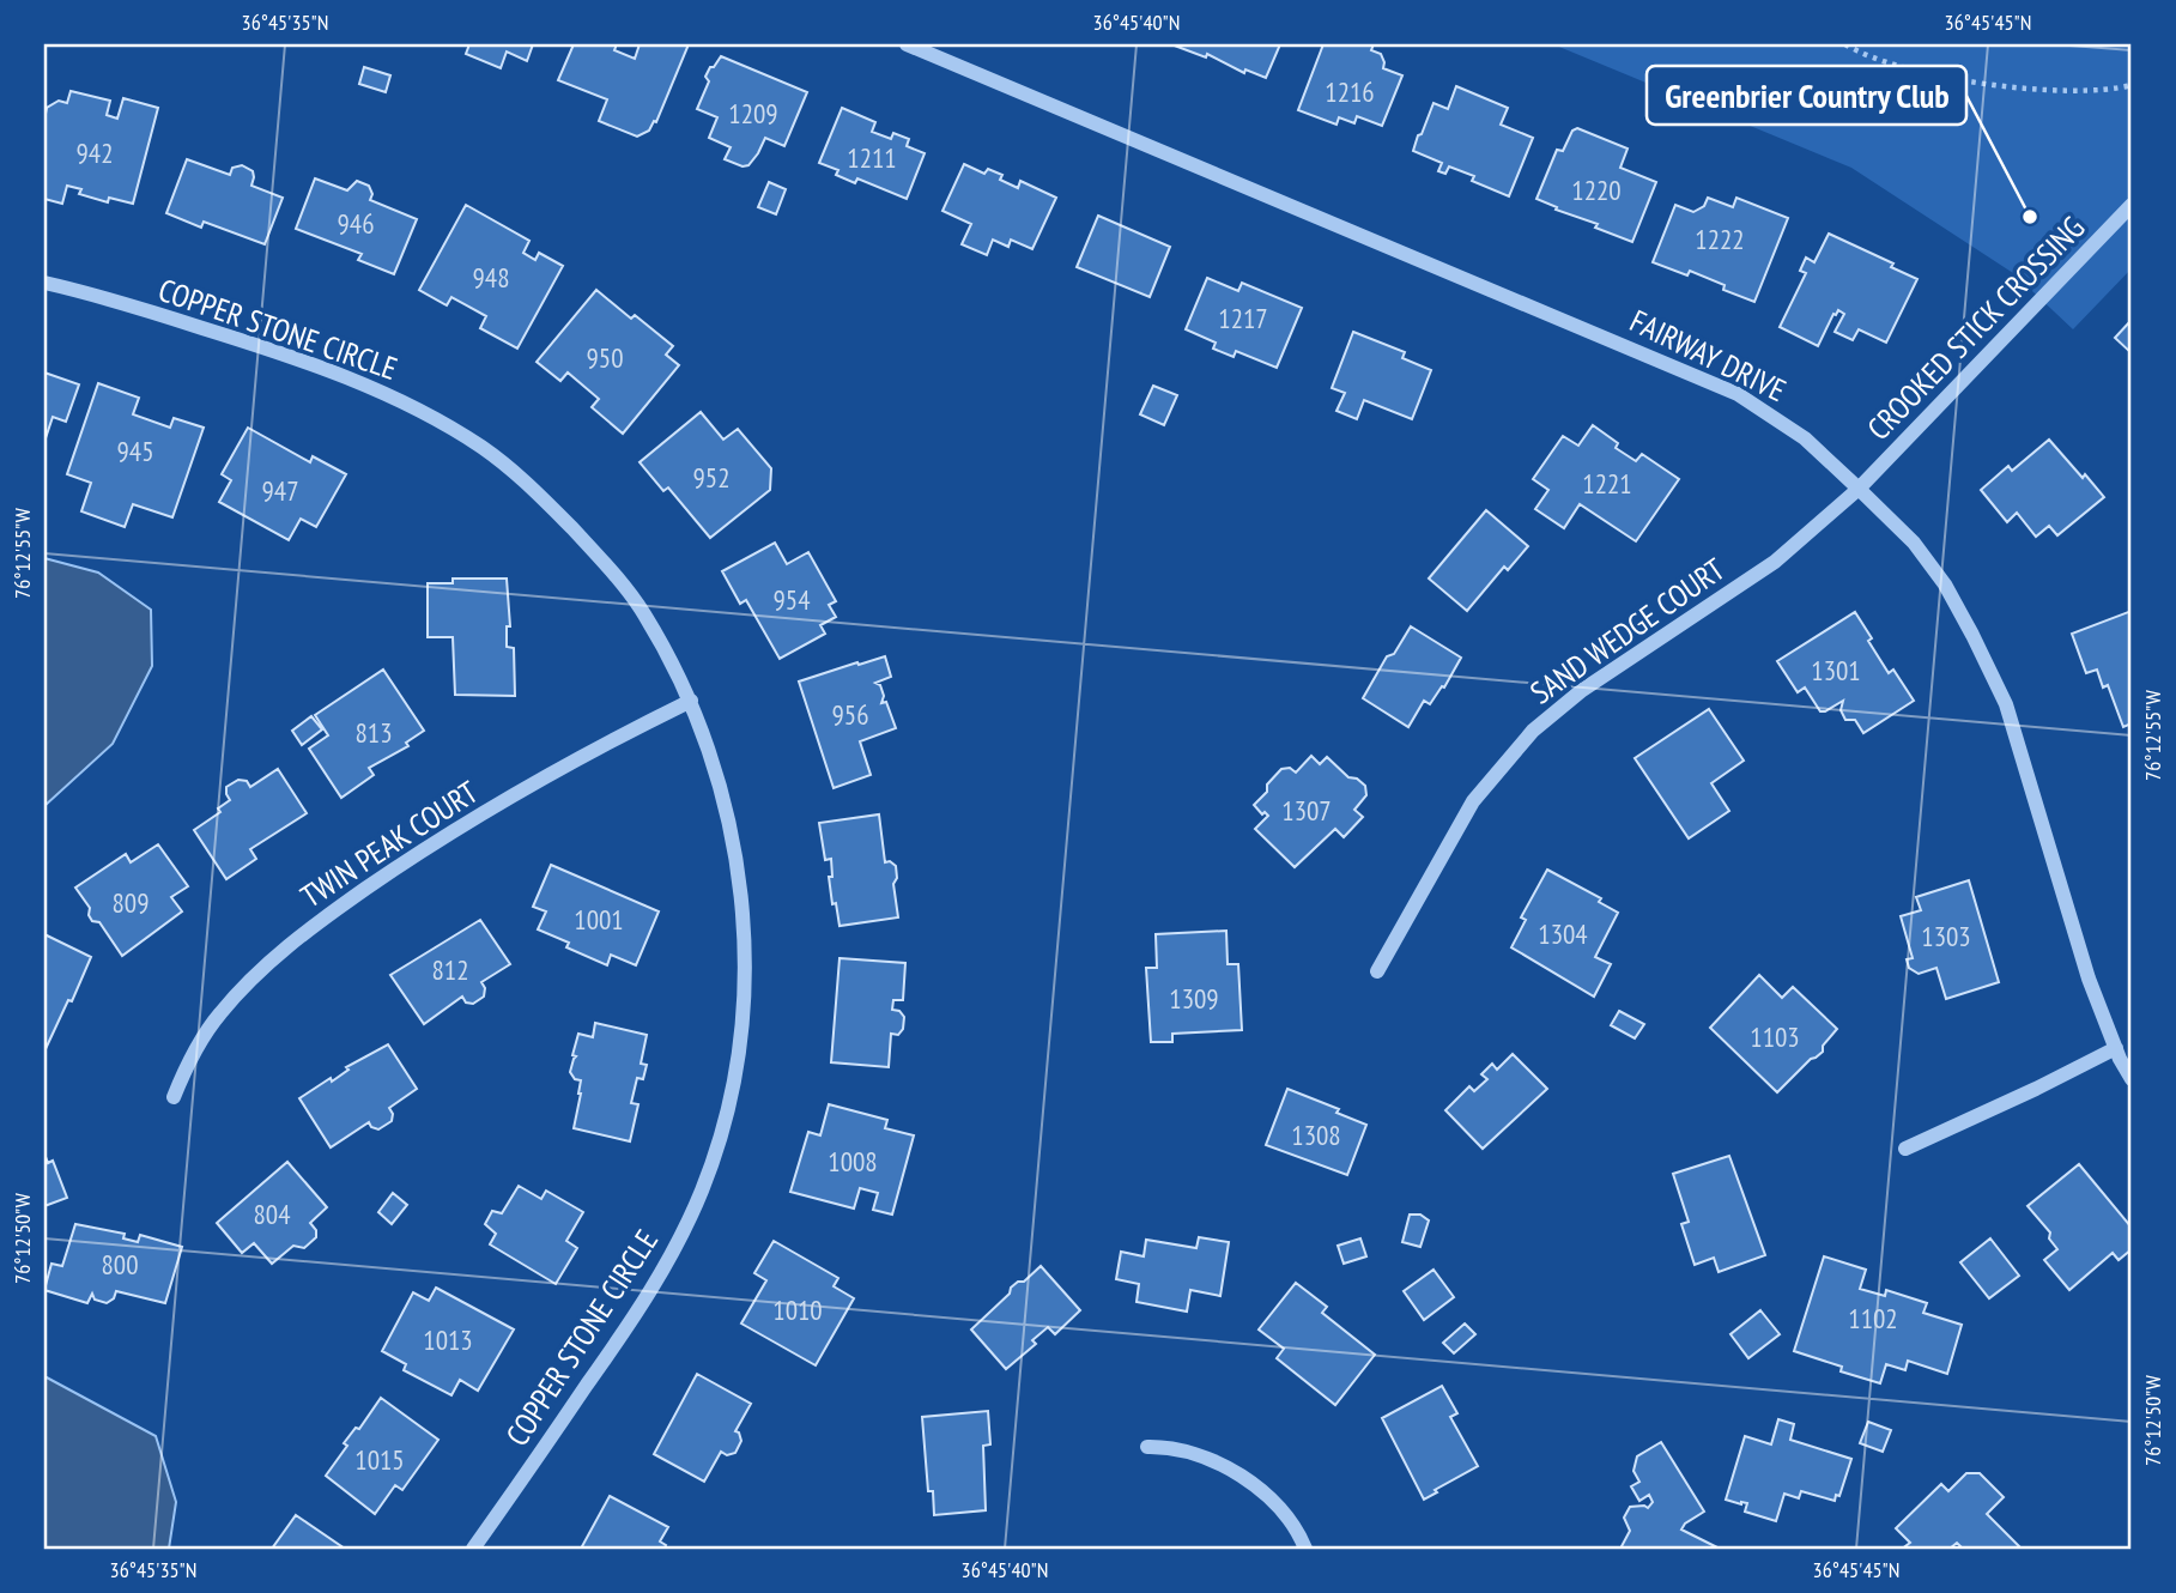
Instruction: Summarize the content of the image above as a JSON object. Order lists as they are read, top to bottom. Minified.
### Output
{"streets":{"street":["CROOKED STICK CROSSING","COPPER STONE CIRCLE","FAIRWAY DRIVE","SAND WEDGE COURT","TWIN PEAK COURT"]},"crossings":[["CROOKED STICK CROSSING","FAIRWAY DRIVE"],["CROOKED STICK CROSSING","SAND WEDGE COURT"],["COPPER STONE CIRCLE","TWIN PEAK COURT"],["FAIRWAY DRIVE","SAND WEDGE COURT"]],"places":["Greenbrier Country Club"],"house_numbers":["1216","1209","942","1211","1220","946","1222","948","1217","950","945","952","1221","947","954","1301","956","813","1307","809","1001","1304","1303","812","1309","1103","1308","1008","804","800","1010","1102","1013","1015"],"coordinates":["36°45'35\"N","36°45'40\"N","36°45'45\"N","76°12'55\"W","76°12'50\"W"]}
